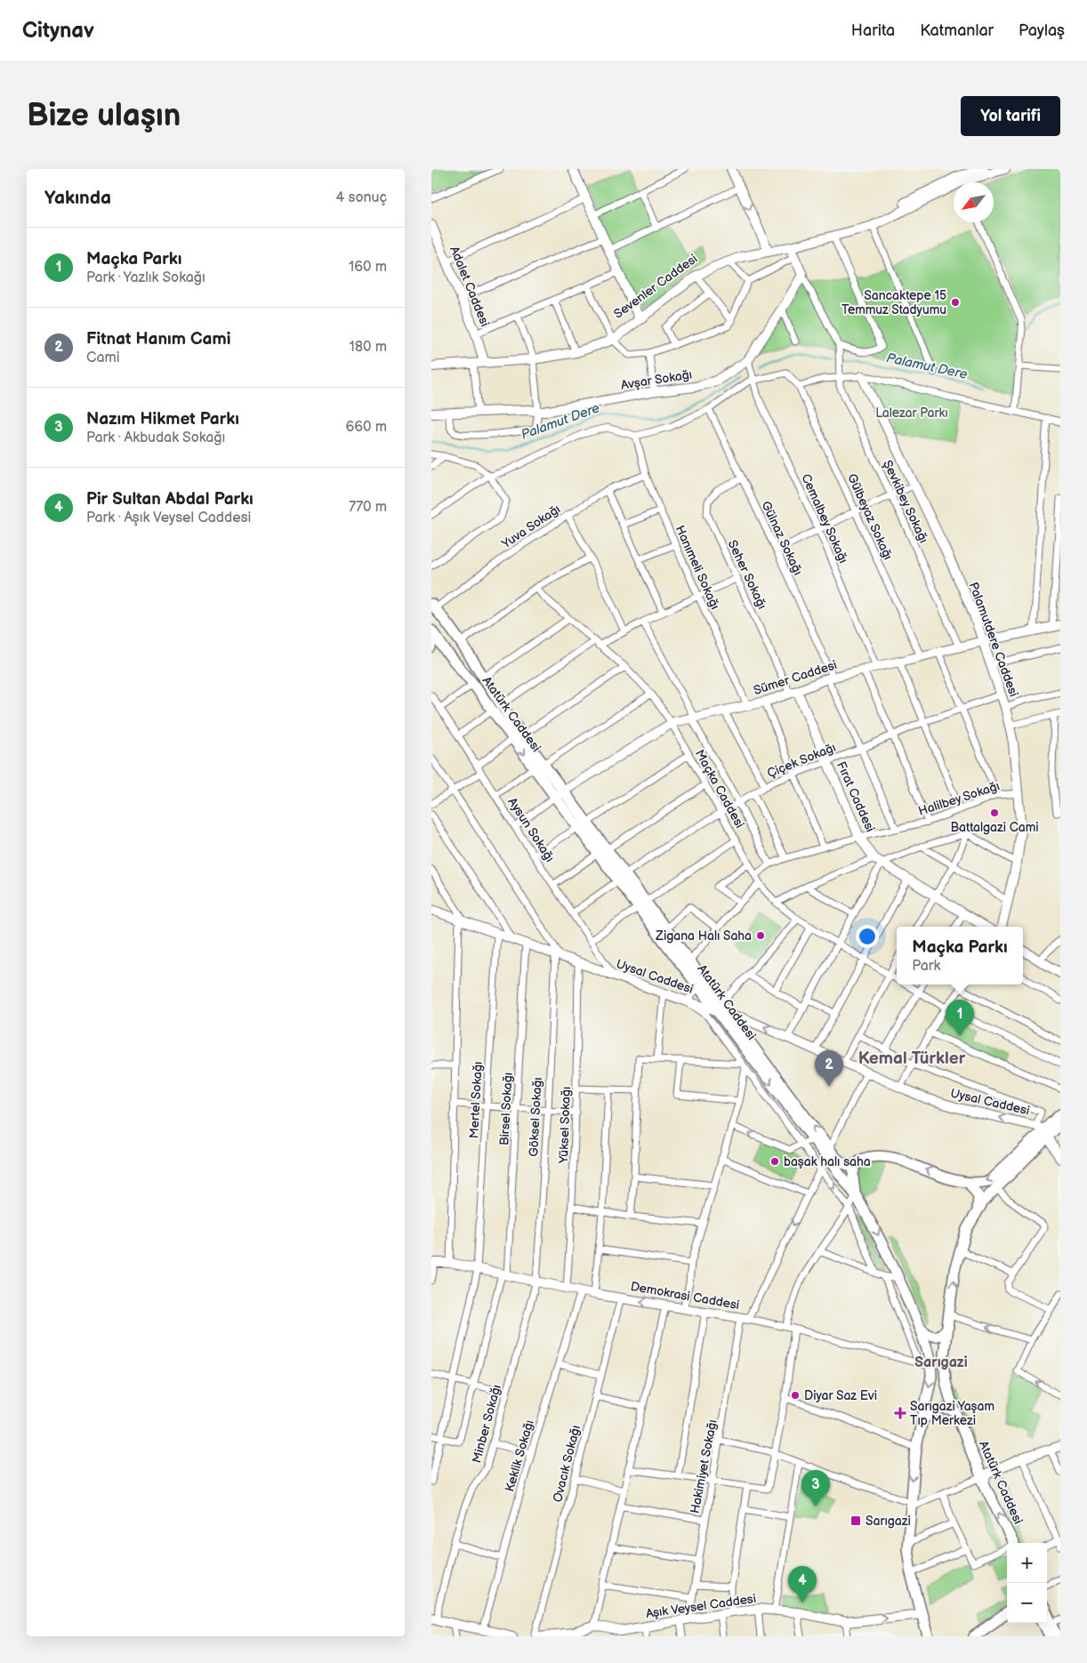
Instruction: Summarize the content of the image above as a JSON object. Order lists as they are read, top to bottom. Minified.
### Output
{"streets":{"main road":["Atatürk Caddesi"],"street":["Adalet Caddesi","Sevenler Caddesi","Avşar Sokağı","Şevkibey Sokağı","Gülbeyaz Sokağı","Cemalbey Sokağı","Yuva Sokağı","Gülnaz Sokağı","Hanımeli Sokağı","Seher Sokağı","Palamutdere Caddesi","Sümer Caddesi","Çiçek Sokağı","Maçka Caddesi","Fırat Caddesi","Halilbey Sokağı","Aysun Sokağı","Uysal Caddesi","Mertel Sokağı","Birsel Sokağı","Göksel Sokağı","Yüksel Sokağı","Demokrasi Caddesi","Minber Sokağı","Keklik Sokağı","Ovacık Sokağı","Hakimiyet Sokağı","Aşık Veysel Caddesi"]},"crossings":[["Adalet Caddesi","Sevenler Caddesi"],["Avşar Sokağı","Cemalbey Sokağı"],["Şevkibey Sokağı","Sümer Caddesi"],["Gülbeyaz Sokağı","Sümer Caddesi"],["Cemalbey Sokağı","Sümer Caddesi"],["Yuva Sokağı","Hanımeli Sokağı"],["Yuva Sokağı","Atatürk Caddesi"],["Gülnaz Sokağı","Seher Sokağı"],["Gülnaz Sokağı","Sümer Caddesi"],["Gülnaz Sokağı","Çiçek Sokağı"],["Gülnaz Sokağı","Halilbey Sokağı"],["Hanımeli Sokağı","Sümer Caddesi"],["Seher Sokağı","Sümer Caddesi"],["Seher Sokağı","Fırat Caddesi"],["Palamutdere Caddesi","Sümer Caddesi"],["Palamutdere Caddesi","Çiçek Sokağı"],["Palamutdere Caddesi","Halilbey Sokağı"],["Sümer Caddesi","Atatürk Caddesi"],["Sümer Caddesi","Maçka Caddesi"],["Sümer Caddesi","Fırat Caddesi"],["Atatürk Caddesi","Çiçek Sokağı"],["Atatürk Caddesi","Uysal Caddesi"],["Atatürk Caddesi","Demokrasi Caddesi"],["Atatürk Caddesi","Aşık Veysel Caddesi"],["Çiçek Sokağı","Maçka Caddesi"],["Çiçek Sokağı","Fırat Caddesi"],["Çiçek Sokağı","Aysun Sokağı"],["Maçka Caddesi","Halilbey Sokağı"],["Fırat Caddesi","Halilbey Sokağı"],["Aysun Sokağı","Uysal Caddesi"],["Uysal Caddesi","Mertel Sokağı"],["Uysal Caddesi","Birsel Sokağı"],["Uysal Caddesi","Göksel Sokağı"],["Uysal Caddesi","Yüksel Sokağı"],["Mertel Sokağı","Birsel Sokağı"],["Mertel Sokağı","Demokrasi Caddesi"],["Birsel Sokağı","Demokrasi Caddesi"],["Göksel Sokağı","Demokrasi Caddesi"],["Göksel Sokağı","Minber Sokağı"],["Yüksel Sokağı","Demokrasi Caddesi"],["Demokrasi Caddesi","Minber Sokağı"],["Demokrasi Caddesi","Keklik Sokağı"],["Demokrasi Caddesi","Ovacık Sokağı"],["Demokrasi Caddesi","Hakimiyet Sokağı"],["Hakimiyet Sokağı","Aşık Veysel Caddesi"]],"districts":["Kemal Türkler","Sarıgazi"],"water":["Palamut Dere"],"parks":["Lalezar Parkı"],"places":{"other":["Sancaktepe 15 Temmuz Stadyumu","Battalgazi Cami","Zigana Halı Saha","başak halı saha","Diyar Saz Evi"],"health":["Sarıgazi Yaşam Tıp Merkezi"],"transit":["Sarıgazi"]},"north":"bottom left","page":{"header":"Citynav","nav":["Harita","Katmanlar","Paylaş"],"buttons":"Yol tarifi","title":"Bize ulaşın","heading":["Yakında","4 sonuç"],"list":[{"mark":"1","name":"Maçka Parkı","note":"Park · Yazlık Sokağı","value":"160 m"},{"mark":"2","name":"Fitnat Hanım Cami","note":"Cami","value":"180 m"},{"mark":"3","name":"Nazım Hikmet Parkı","note":"Park · Akbudak Sokağı","value":"660 m"},{"mark":"4","name":"Pir Sultan Abdal Parkı","note":"Park · Aşık Veysel Caddesi","value":"770 m"}],"popup":["Maçka Parkı","Park"],"pins":["1","2","3","4"],"map_buttons":["+","−"]}}
